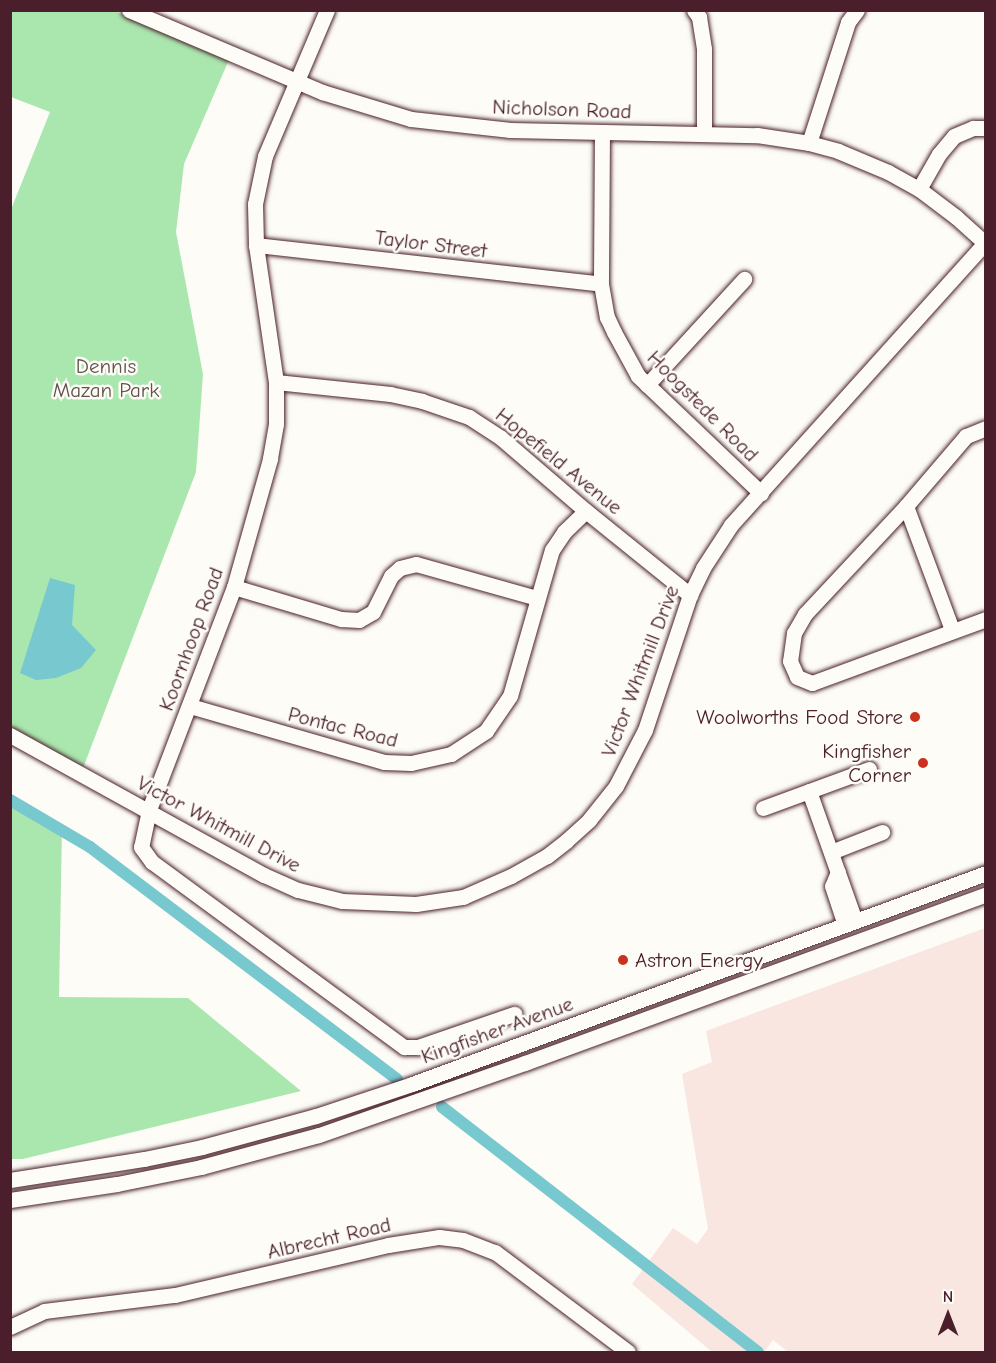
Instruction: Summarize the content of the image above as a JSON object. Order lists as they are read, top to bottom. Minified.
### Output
{"streets":{"street":["Nicholson Road","Taylor Street","Hoogstede Road","Hopefield Avenue","Koornhoop Road","Victor Whitmill Drive","Pontac Road","Kingfisher Avenue","Albrecht Road"]},"crossings":[["Nicholson Road","Hoogstede Road"],["Nicholson Road","Koornhoop Road"],["Nicholson Road","Victor Whitmill Drive"],["Taylor Street","Hoogstede Road"],["Taylor Street","Koornhoop Road"],["Hoogstede Road","Victor Whitmill Drive"],["Hopefield Avenue","Koornhoop Road"],["Hopefield Avenue","Victor Whitmill Drive"],["Hopefield Avenue","Pontac Road"],["Koornhoop Road","Victor Whitmill Drive"],["Koornhoop Road","Pontac Road"]],"parks":["Dennis Mazan Park"],"places":["Woolworths Food Store","Kingfisher Corner","Astron Energy"],"north":"top"}
